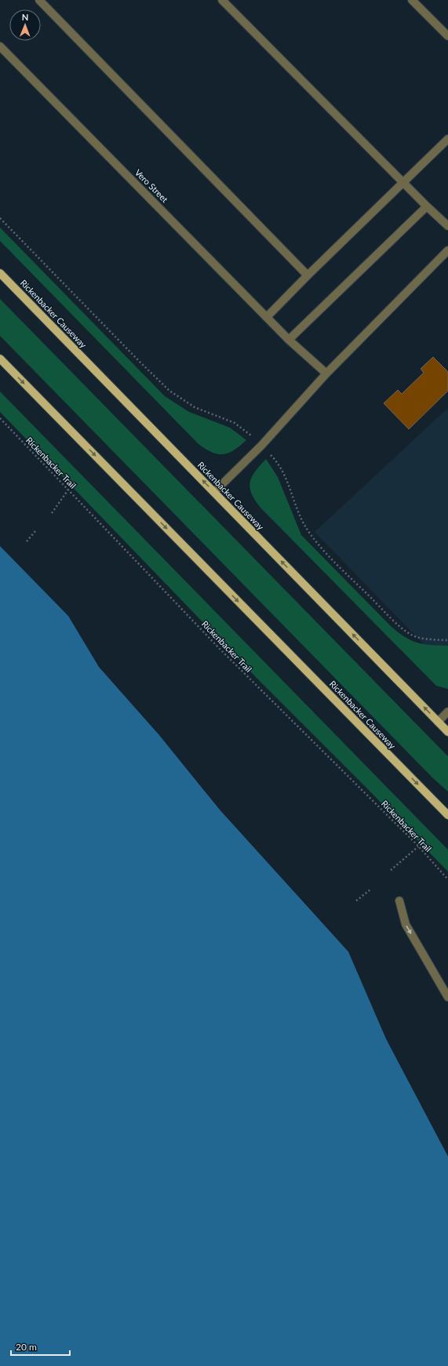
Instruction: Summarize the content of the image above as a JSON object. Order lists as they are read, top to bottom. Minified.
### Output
{"streets":{"main road":["Rickenbacker Causeway"],"lane":["Vero Street"],"path":["Rickenbacker Trail"]},"scale_bar":"20 m","north":"top"}
